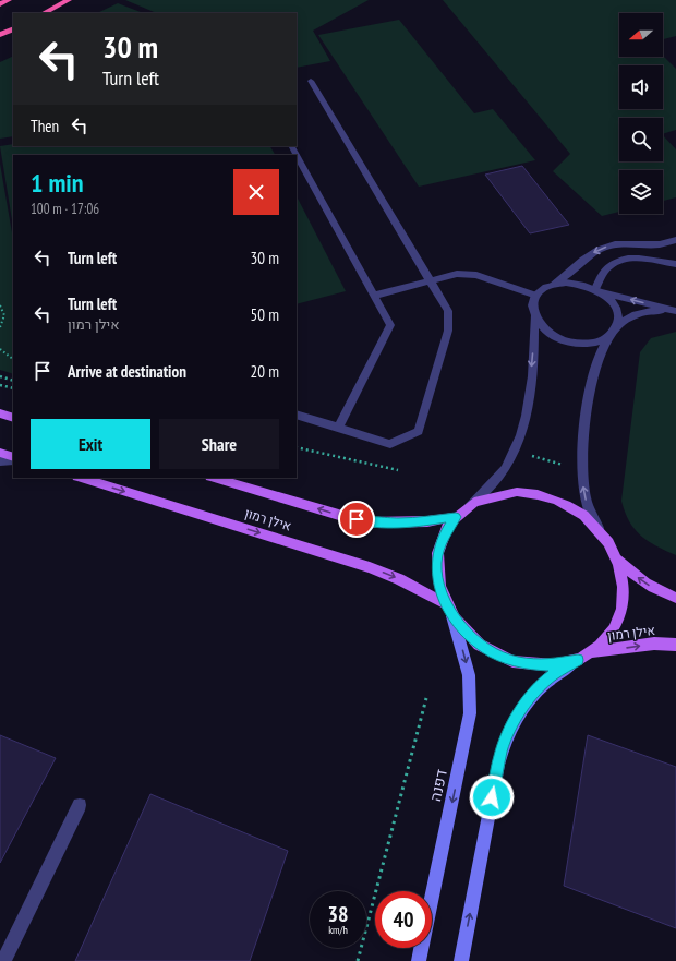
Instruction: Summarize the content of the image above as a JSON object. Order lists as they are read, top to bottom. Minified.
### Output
{"streets":{"main road":["אילן רמון"],"street":["דפנה"]},"north":"left","page":{"turn":["30 m","Turn left"],"then":"Then","heading":["1 min","100 m · 17:06"],"list":[{"name":"Turn left","value":"30 m"},{"name":"Turn left","note":"אילן רמון","value":"50 m"},{"name":"Arrive at destination","value":"20 m"}],"buttons":["Exit","Share"],"speed":"38 km/h","limit":"40"}}
